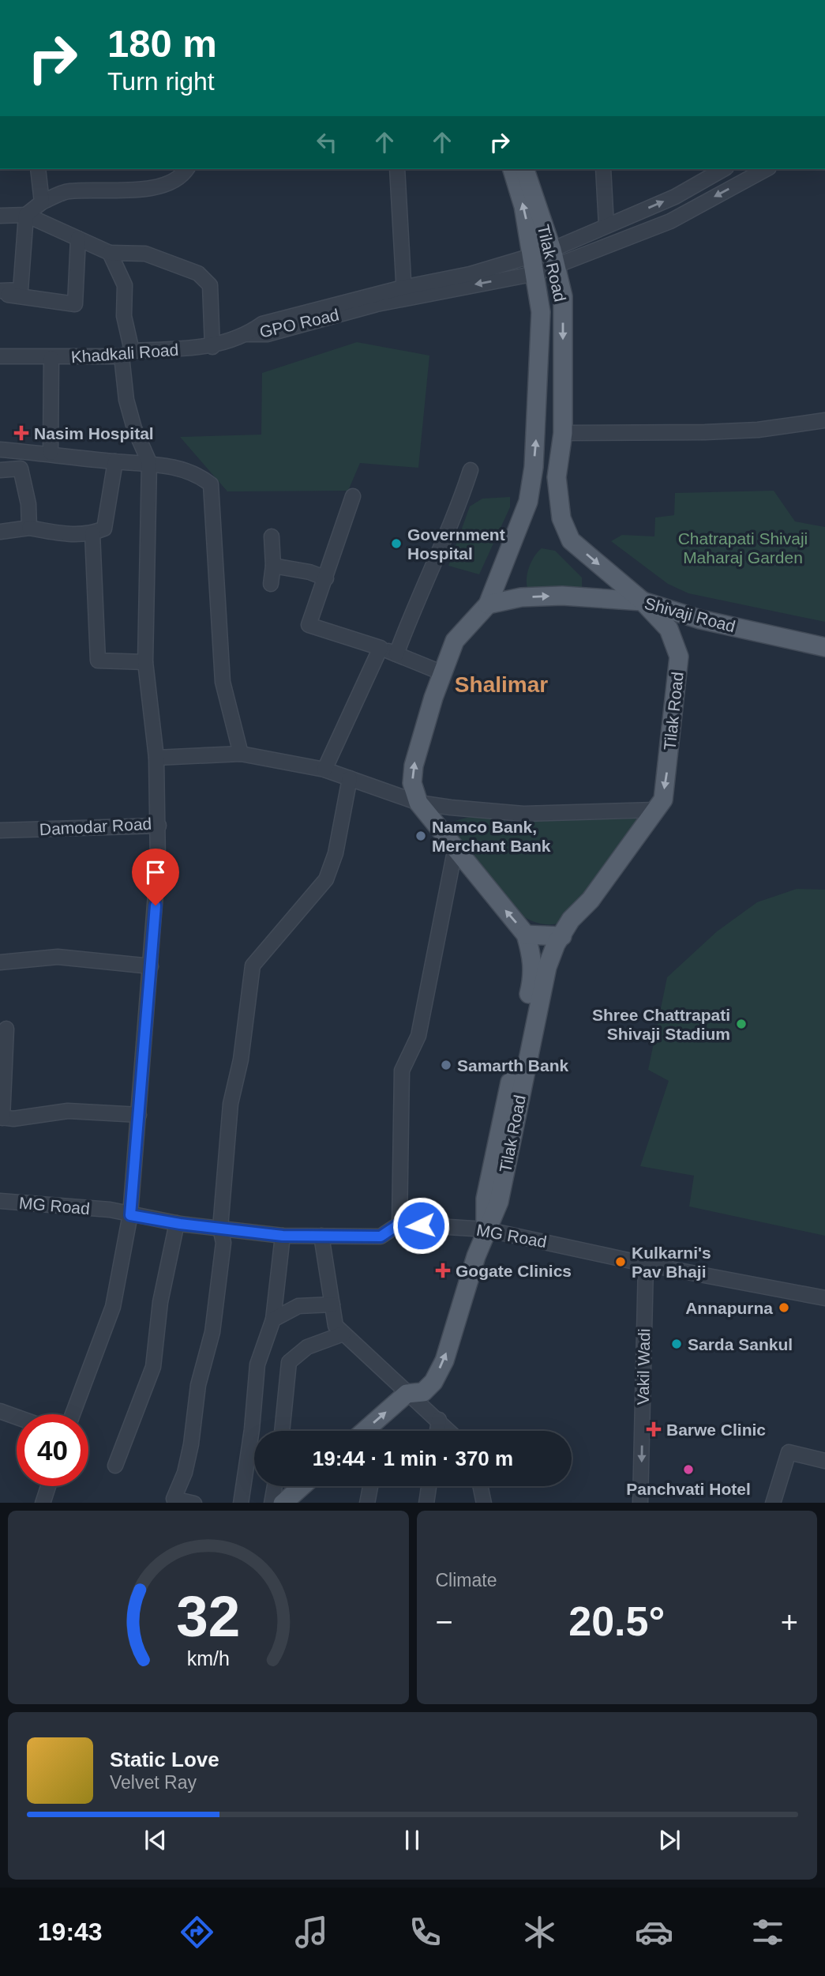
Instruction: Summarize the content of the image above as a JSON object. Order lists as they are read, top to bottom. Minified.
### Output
{"streets":{"main road":["Tilak Road","Shivaji Road"],"street":["GPO Road","Khadkali Road","Damodar Road","MG Road","Vakil Wadi"]},"crossings":[["Tilak Road","GPO Road"],["Tilak Road","Shivaji Road"],["Tilak Road","MG Road"],["GPO Road","Khadkali Road"],["MG Road","Vakil Wadi"]],"one_way":["Vakil Wadi"],"districts":["Shalimar"],"parks":["Chatrapati Shivaji Maharaj Garden"],"places":{"health":["Nasim Hospital","Gogate Clinics","Barwe Clinic"],"other":["Government Hospital","Namco Bank, Merchant Bank","Shree Chattrapati Shivaji Stadium","Samarth Bank","Kulkarni's Pav Bhaji","Annapurna","Sarda Sankul","Panchvati Hotel"]},"page":{"turn":["180 m","Turn right"],"limit":"40","trip":"19:44 · 1 min · 370 m","tile":"Climate","heat":["−","20.5°","+"],"song":["Static Love","Velvet Ray"],"tabs":"19:43","gauge":["32","km/h"]}}
